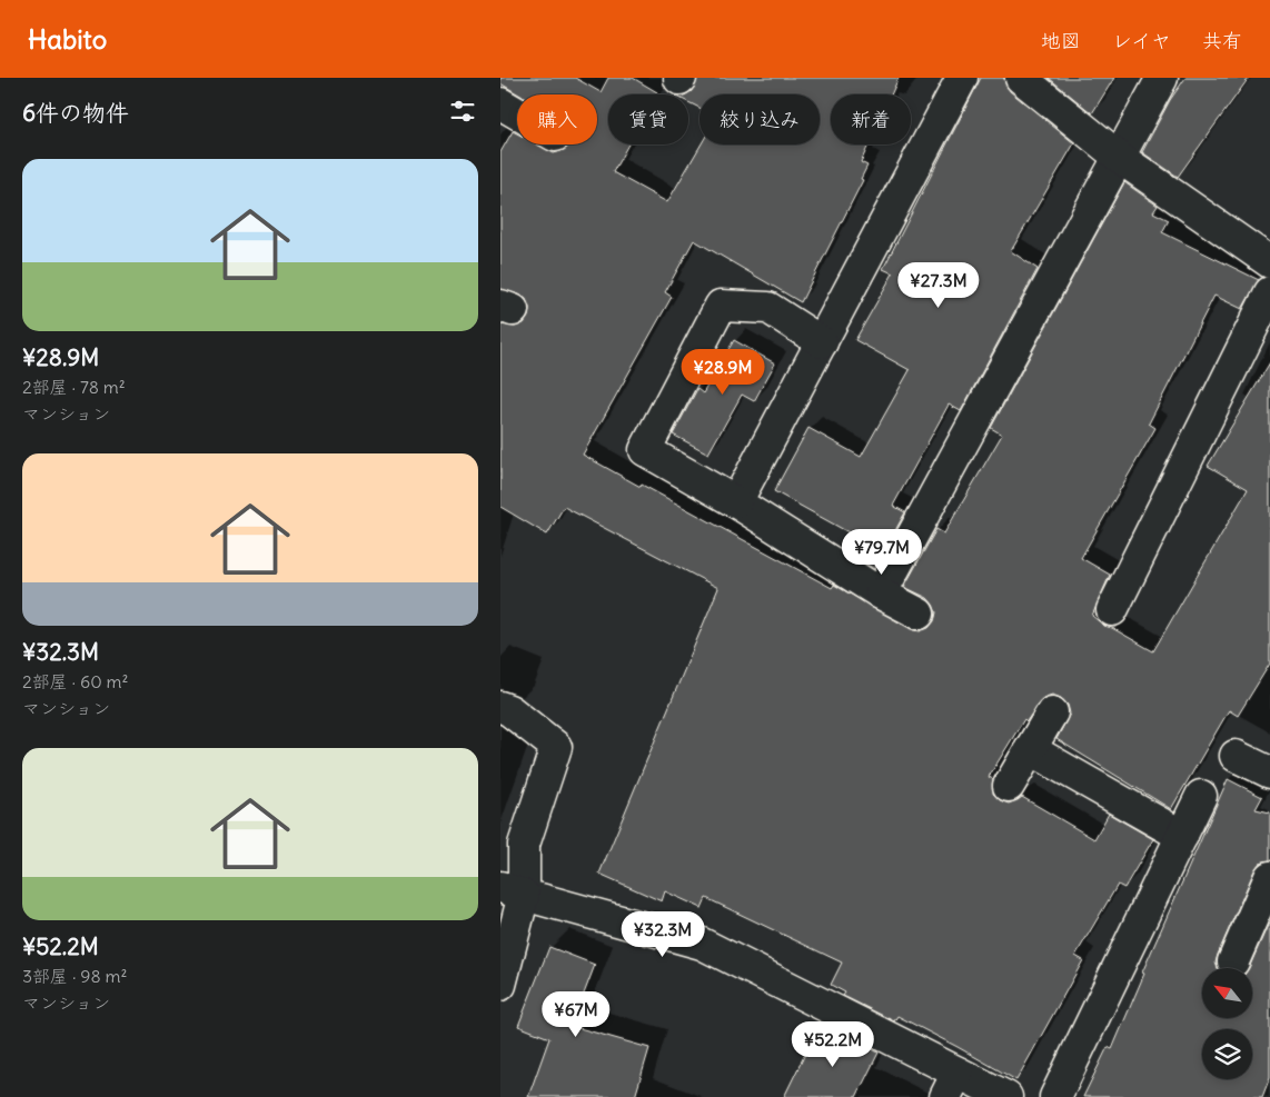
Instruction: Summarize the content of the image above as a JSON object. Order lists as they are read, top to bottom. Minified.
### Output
{"north":"top left","page":{"header":"Habito","nav":["地図","レイヤ","共有"],"heading":"6件の物件","chip":["購入","賃貸","絞り込み","新着"],"list":[{"name":"¥28.9M","note":"2部屋 · 78 m² · マンション"},{"name":"¥32.3M","note":"2部屋 · 60 m² · マンション"},{"name":"¥52.2M","note":"3部屋 · 98 m² · マンション"}],"price":["¥27.3M","¥28.9M","¥79.7M","¥32.3M","¥67M","¥52.2M"]}}
